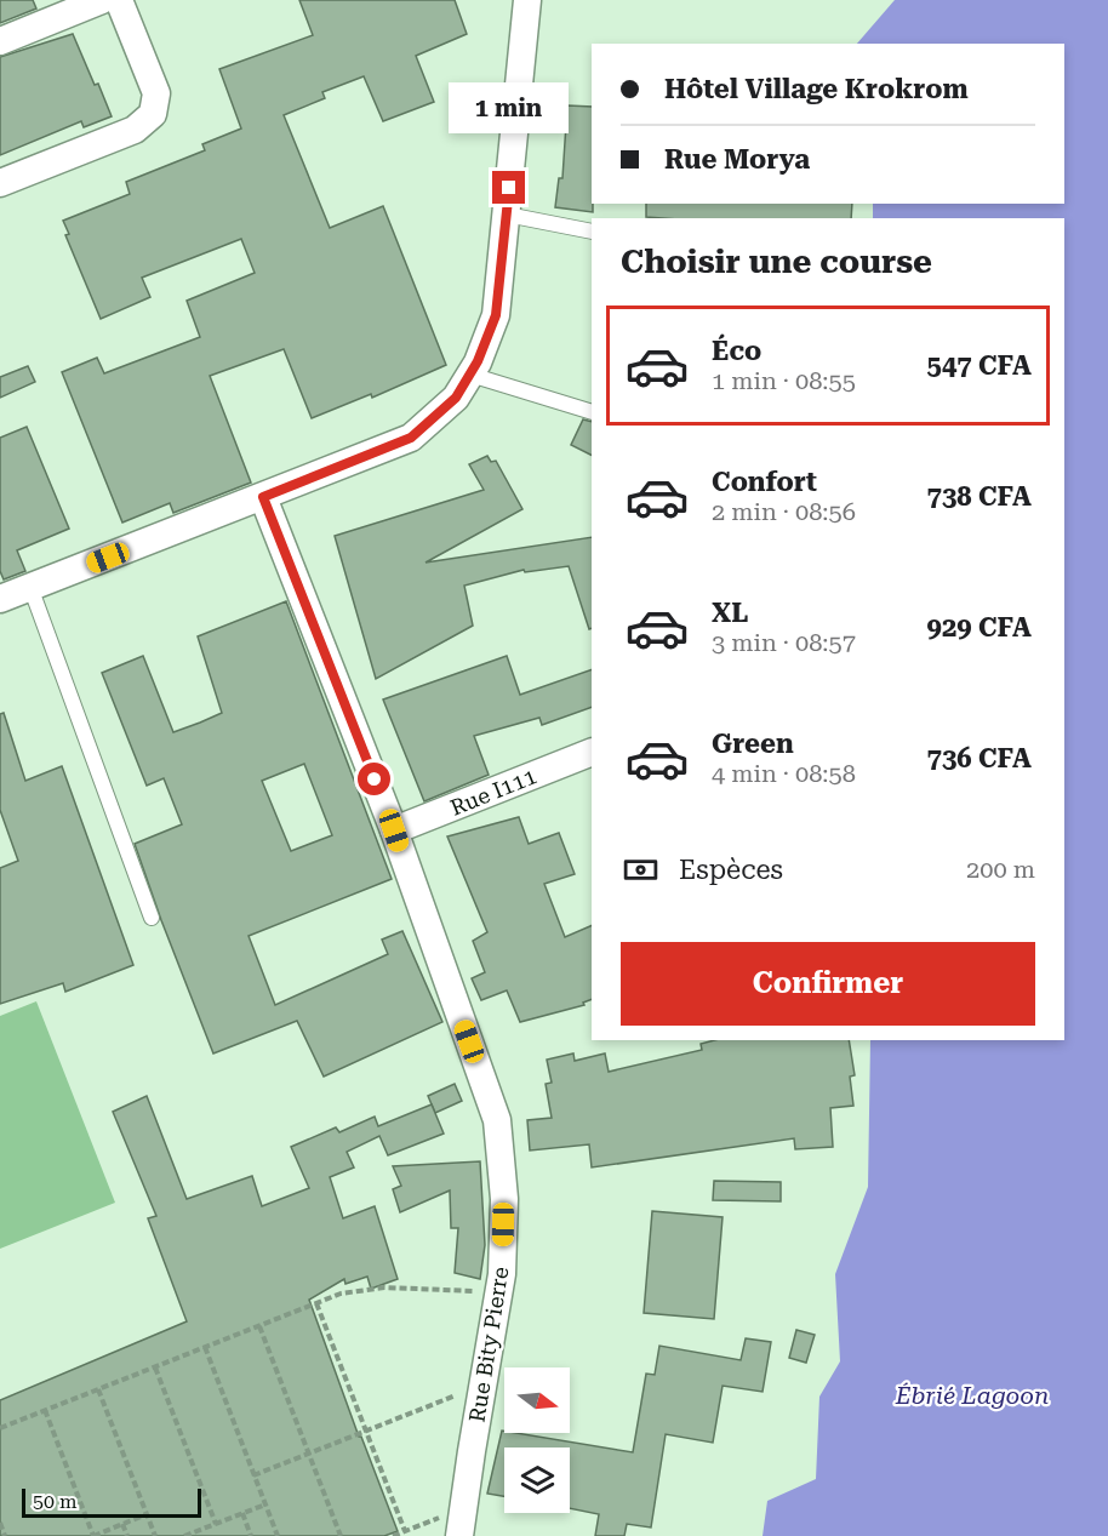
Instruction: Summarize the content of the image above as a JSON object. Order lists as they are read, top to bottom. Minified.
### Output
{"streets":{"street":["Rue I111","Rue Bity Pierre"]},"crossings":[["Rue I111","Rue Bity Pierre"]],"water":["Ébrié Lagoon"],"scale_bar":"50 m","north":"right","page":{"banner":["Hôtel Village Krokrom","Rue Morya"],"bubble":"1 min","heading":"Choisir une course","list":[{"name":"Éco","note":"1 min · 08:55","value":"547 CFA"},{"name":"Confort","note":"2 min · 08:56","value":"738 CFA"},{"name":"XL","note":"3 min · 08:57","value":"929 CFA"},{"name":"Green","note":"4 min · 08:58","value":"736 CFA"}],"pay":["Espèces","200 m"],"buttons":"Confirmer","scale":"50 m"}}
